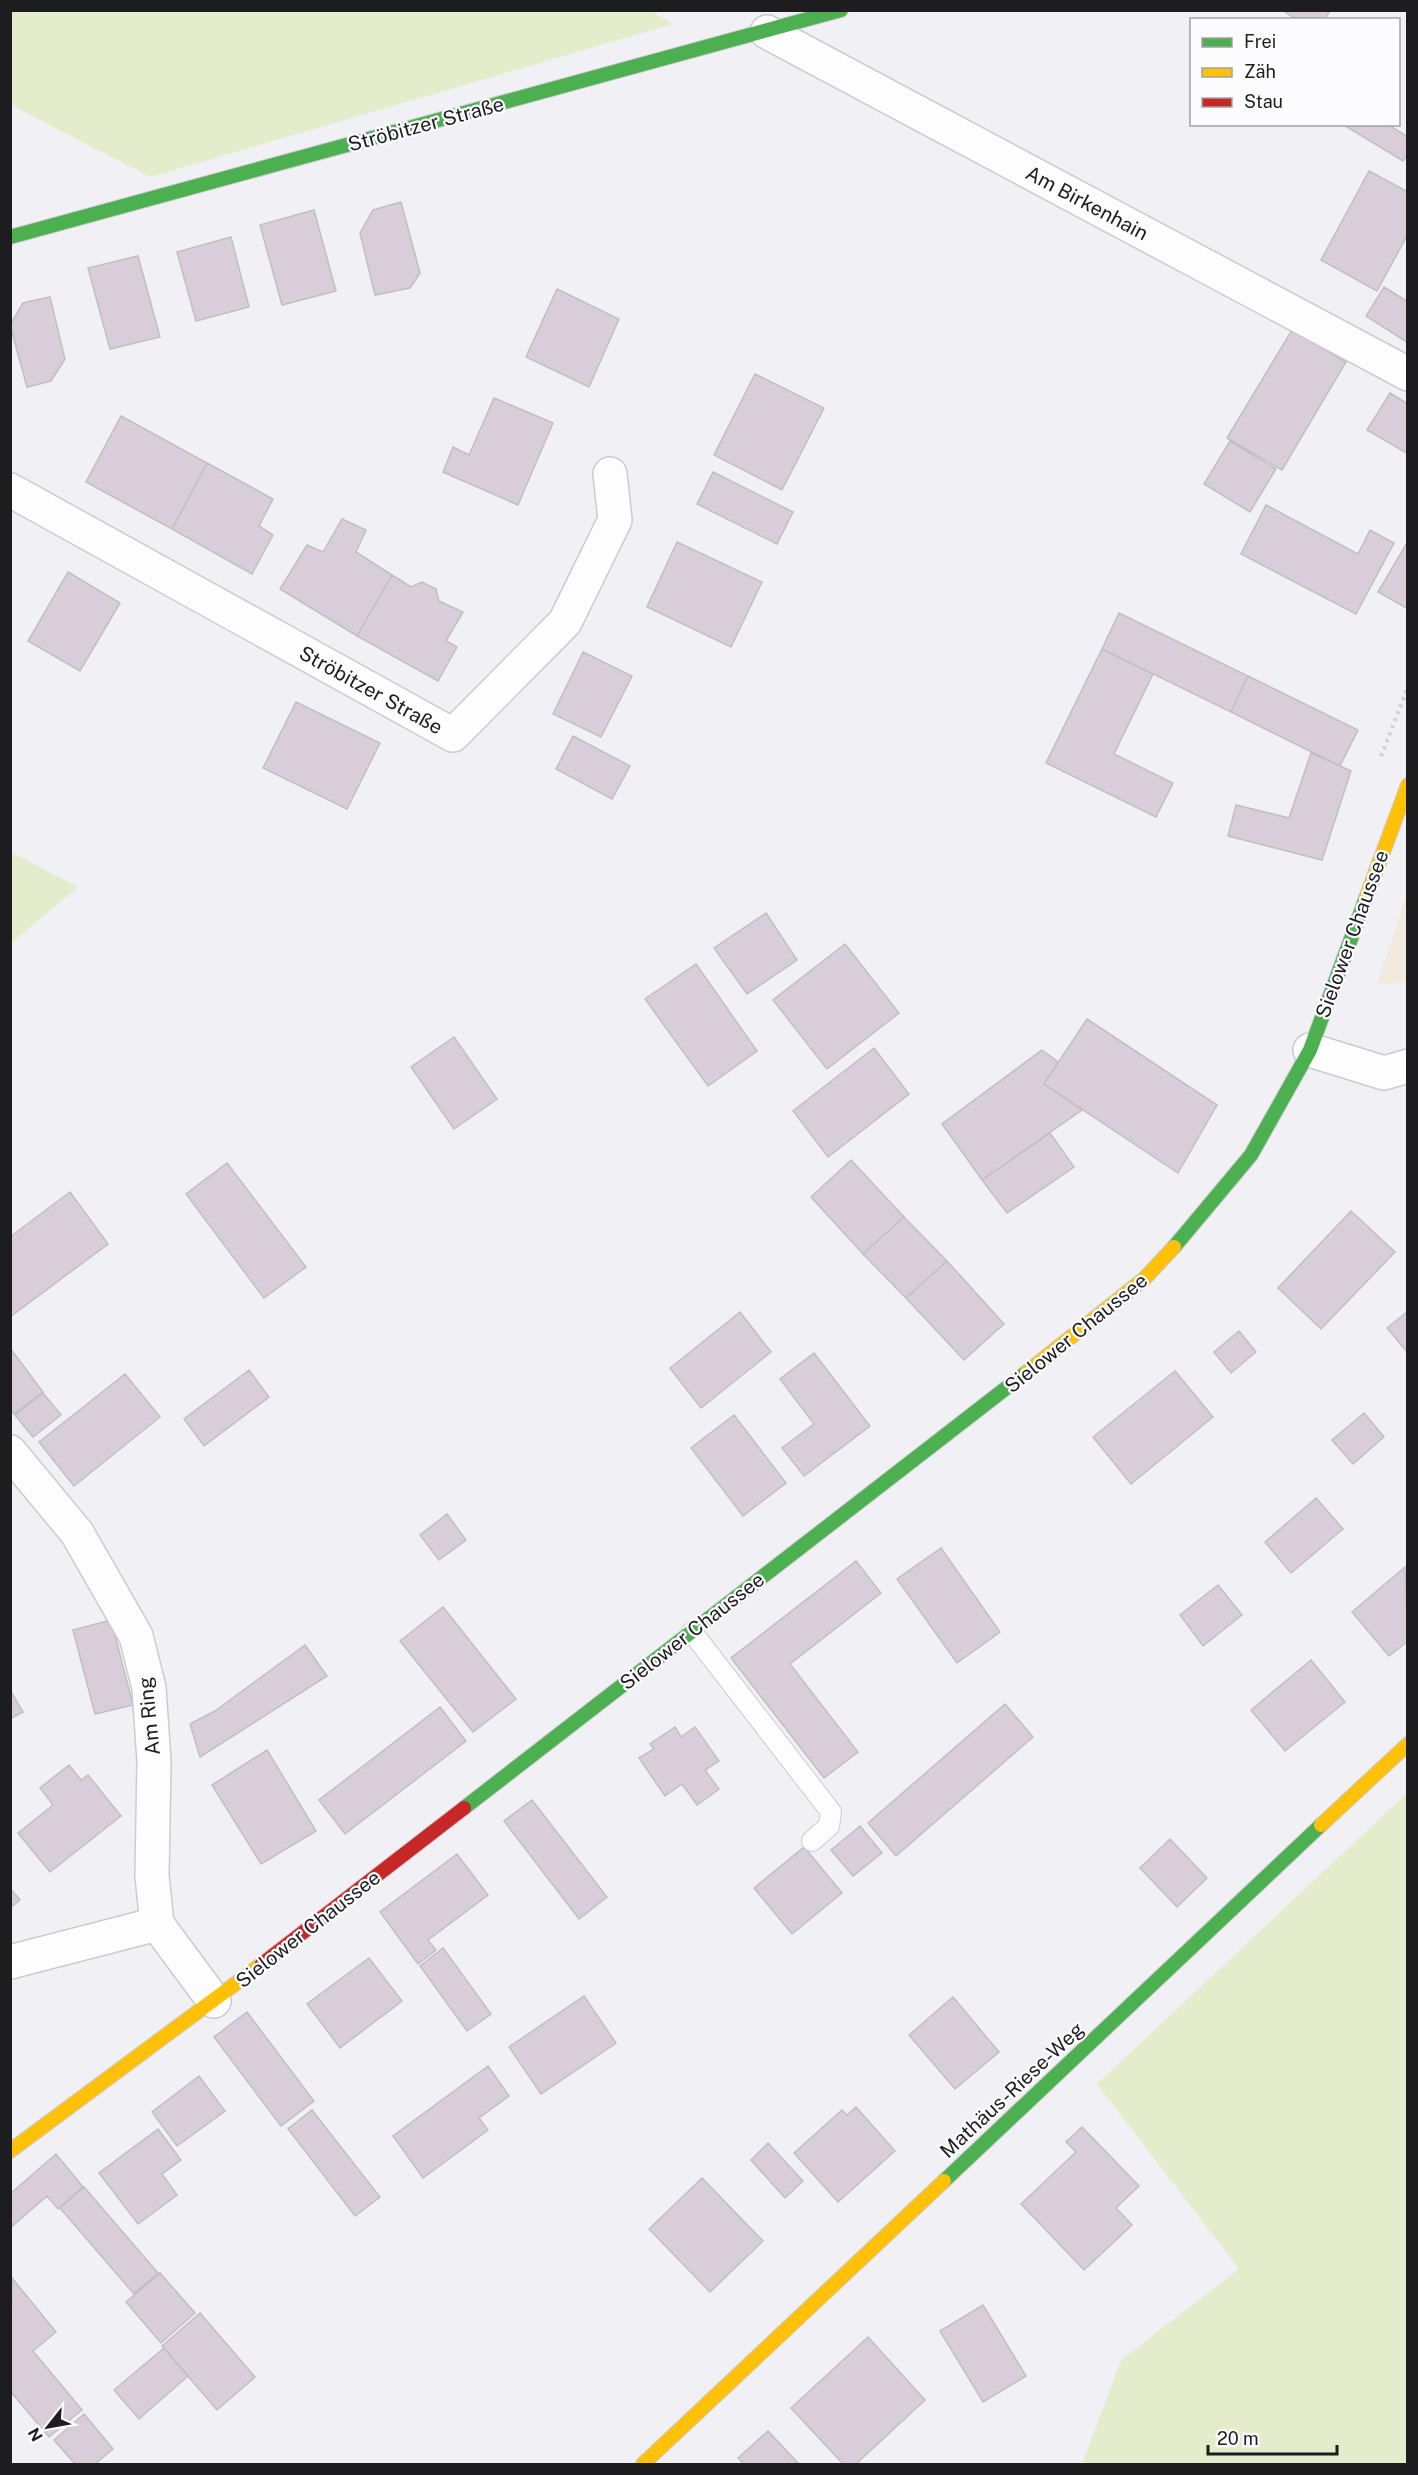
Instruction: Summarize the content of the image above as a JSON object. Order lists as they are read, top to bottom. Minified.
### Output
{"streets":{"main road":["Ströbitzer Straße","Sielower Chaussee","Mathäus-Riese-Weg"],"street":["Am Birkenhain","Am Ring"]},"crossings":[["Ströbitzer Straße","Am Birkenhain"]],"legend":["Frei","Zäh","Stau"],"scale_bar":"20 m","north":"bottom left"}
